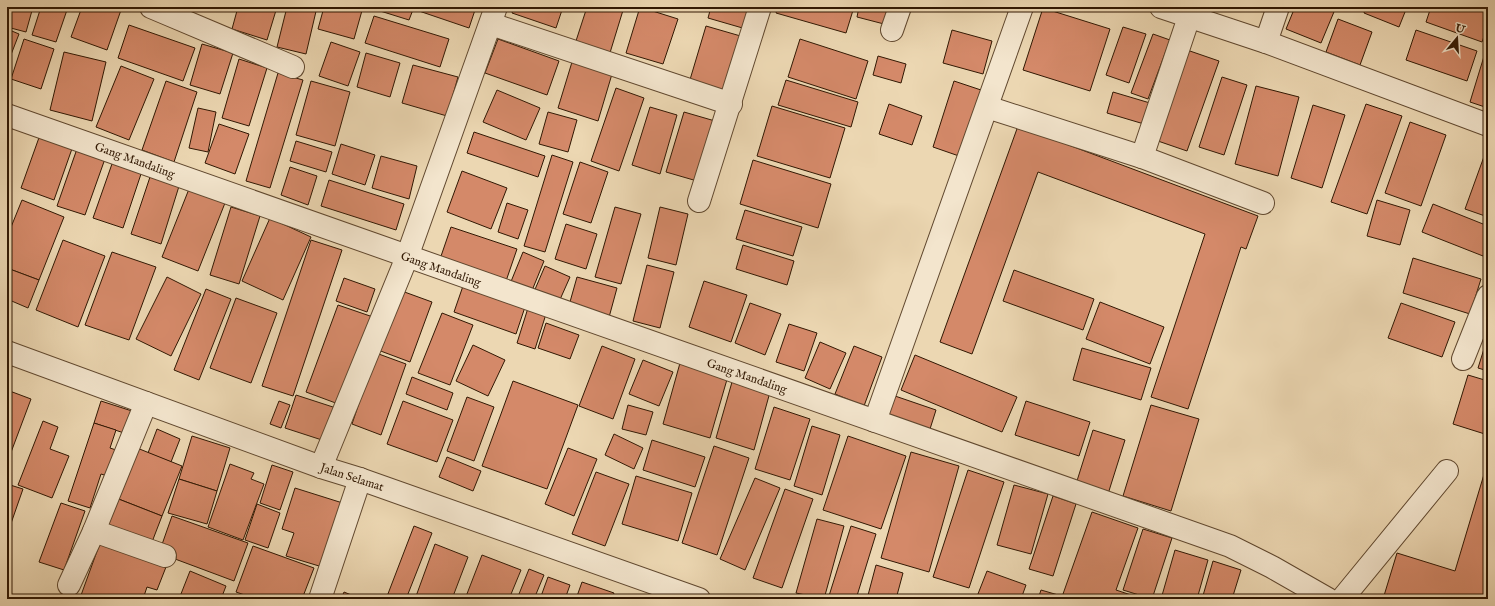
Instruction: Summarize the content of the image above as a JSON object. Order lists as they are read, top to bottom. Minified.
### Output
{"streets":{"street":["Gang Mandaling","Jalan Selamat"]},"north":"top"}
